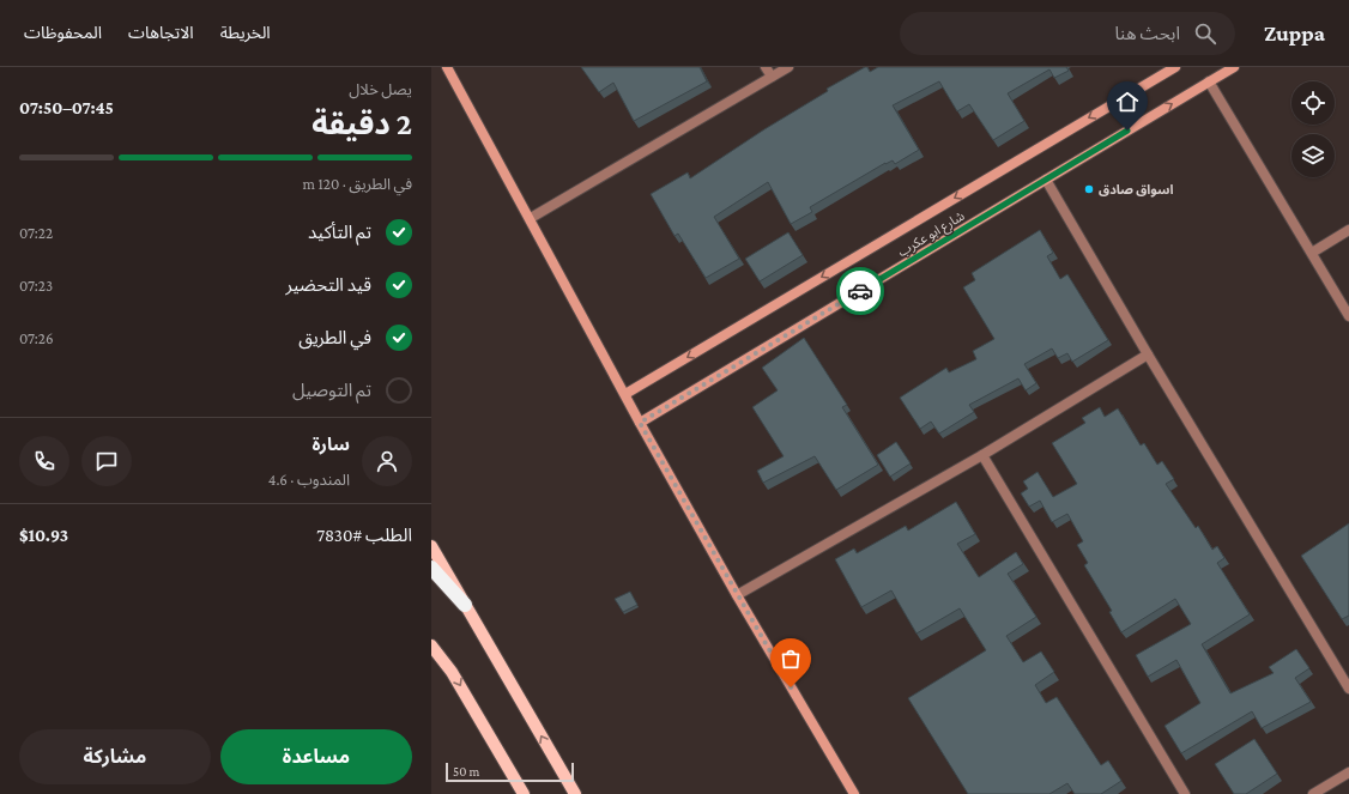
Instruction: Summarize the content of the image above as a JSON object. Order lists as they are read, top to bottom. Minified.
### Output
{"streets":{"street":["شارع ابو عكرب"]},"places":["اسواق صادق"],"scale_bar":"50 m","page":{"header":"Zuppa","search":"ابحث هنا","nav":["الخريطة","الاتجاهات","المحفوظات"],"heading":["2 دقيقة","يصل خلال","07:45–07:50"],"panel":["سارة","المندوب · 4.6","الطلب #7830","$10.93"],"bar":"في الطريق · 120 m","list":[["تم التأكيد","07:22"],["قيد التحضير","07:23"],["في الطريق","07:26"],"تم التوصيل"],"buttons":["مساعدة","مشاركة"],"scale":"50 m"}}
